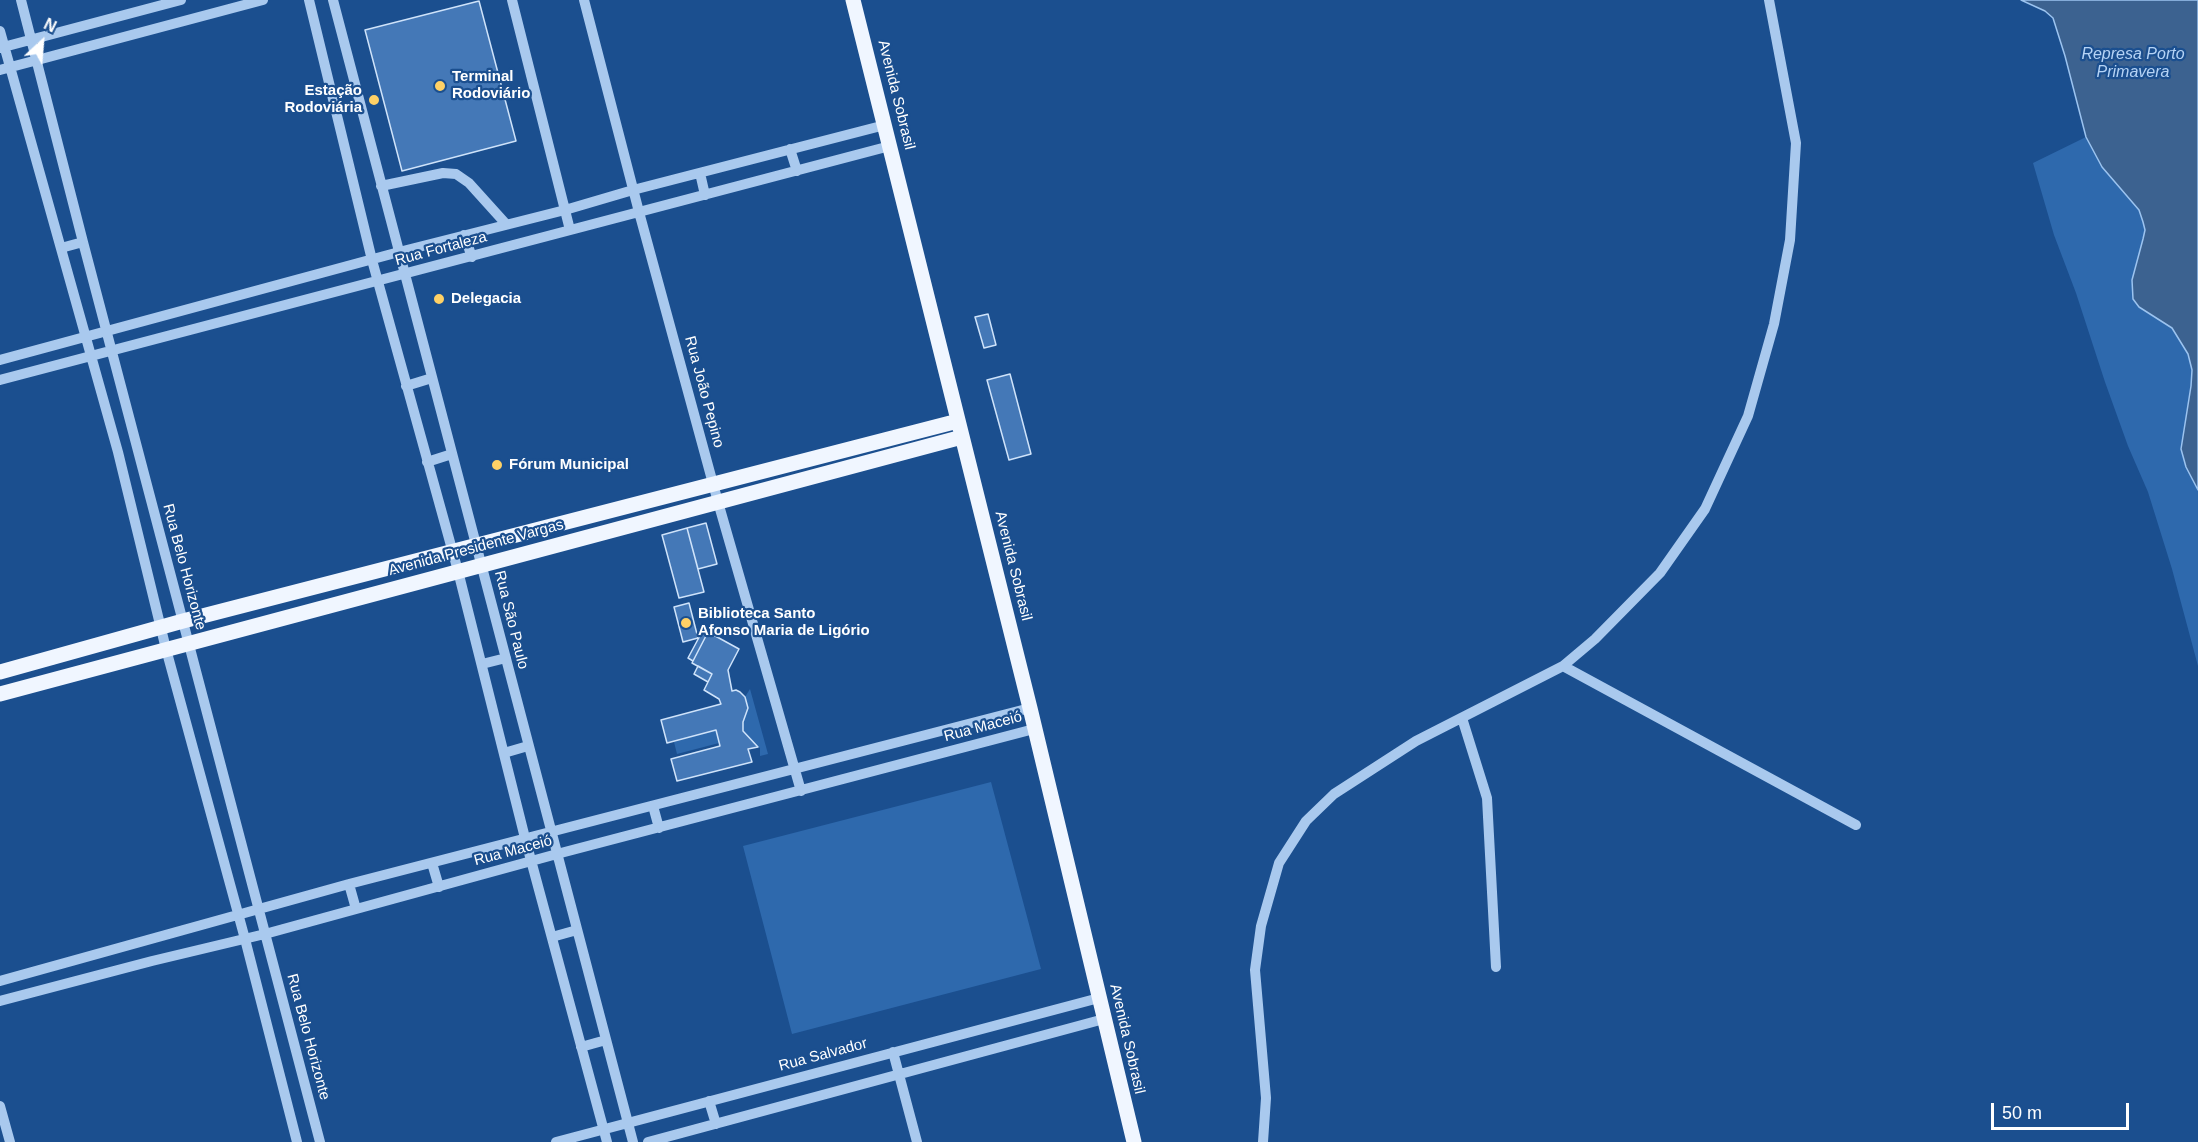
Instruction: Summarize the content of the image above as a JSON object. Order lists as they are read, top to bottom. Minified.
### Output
{"streets":{"main road":["Avenida Sobrasil","Avenida Presidente Vargas"],"street":["Rua Fortaleza","Rua João Pepino","Rua Belo Horizonte","Rua São Paulo","Rua Maceió","Rua Salvador"]},"crossings":[["Avenida Sobrasil","Rua Fortaleza"],["Avenida Sobrasil","Avenida Presidente Vargas"],["Avenida Sobrasil","Rua Maceió"],["Avenida Sobrasil","Rua Salvador"],["Rua Fortaleza","Rua João Pepino"],["Rua Fortaleza","Rua Belo Horizonte"],["Rua Fortaleza","Rua São Paulo"],["Rua João Pepino","Avenida Presidente Vargas"],["Rua João Pepino","Rua Maceió"],["Avenida Presidente Vargas","Rua Belo Horizonte"],["Avenida Presidente Vargas","Rua São Paulo"],["Rua Belo Horizonte","Rua Maceió"],["Rua São Paulo","Rua Maceió"],["Rua São Paulo","Rua Salvador"]],"water":["Represa Porto Primavera"],"places":["Terminal Rodoviário","Estação Rodoviária","Delegacia","Fórum Municipal","Biblioteca Santo Afonso Maria de Ligório"],"scale_bar":"50 m","north":"top right"}
